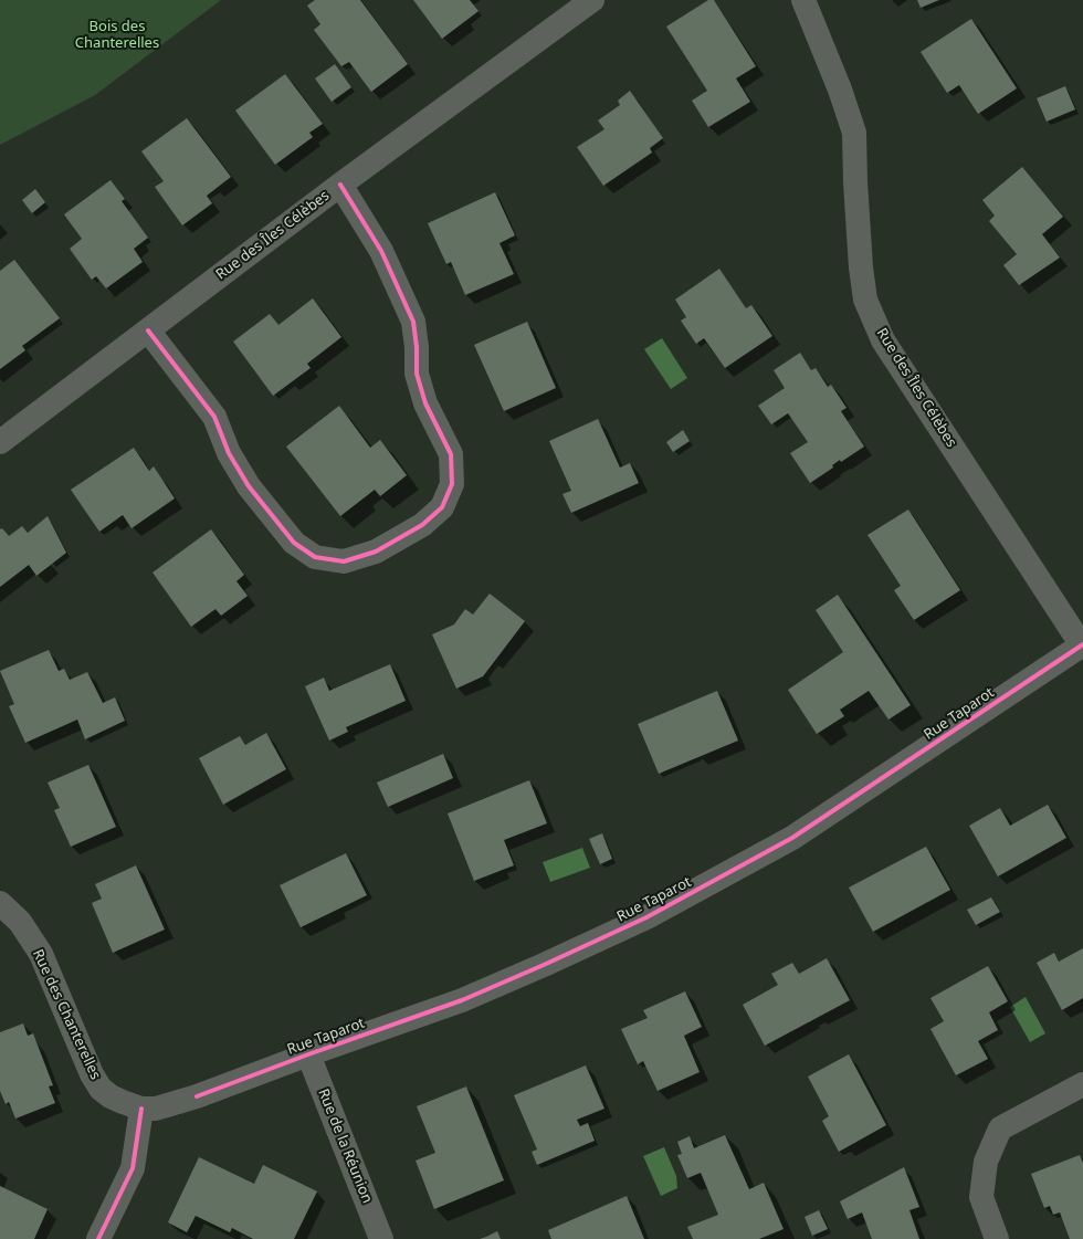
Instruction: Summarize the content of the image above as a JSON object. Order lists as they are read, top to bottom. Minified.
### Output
{"streets":{"street":["Rue des Îles Célèbes","Rue Taparot","Rue des Chanterelles","Rue de la Réunion"]},"crossings":[["Rue des Îles Célèbes","Rue Taparot"],["Rue Taparot","Rue des Chanterelles"],["Rue Taparot","Rue de la Réunion"]],"parks":["Bois des Chanterelles"]}
